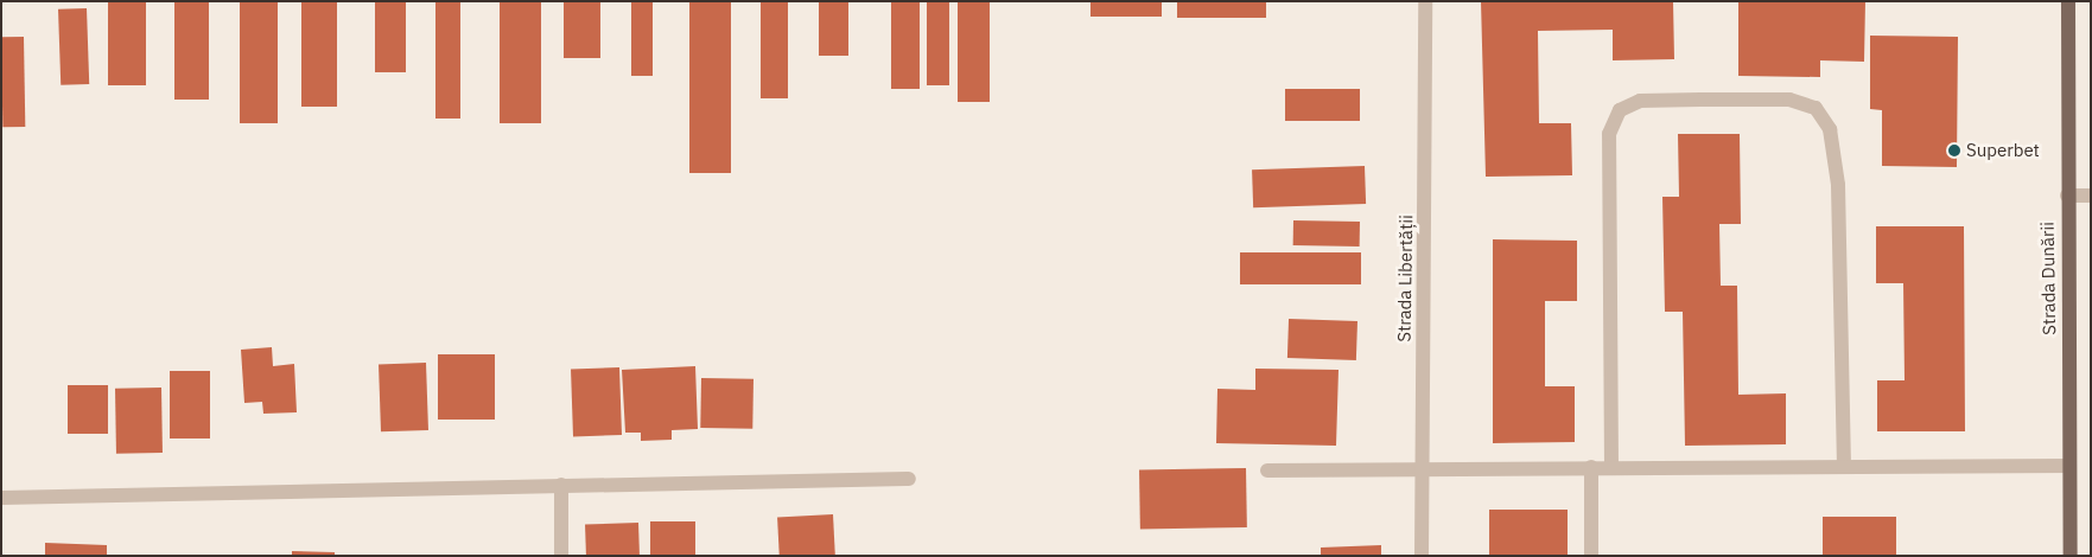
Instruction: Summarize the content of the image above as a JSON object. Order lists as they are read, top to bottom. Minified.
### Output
{"streets":{"main road":["Strada Dunării"],"street":["Strada Libertății"]},"places":["Superbet"]}
